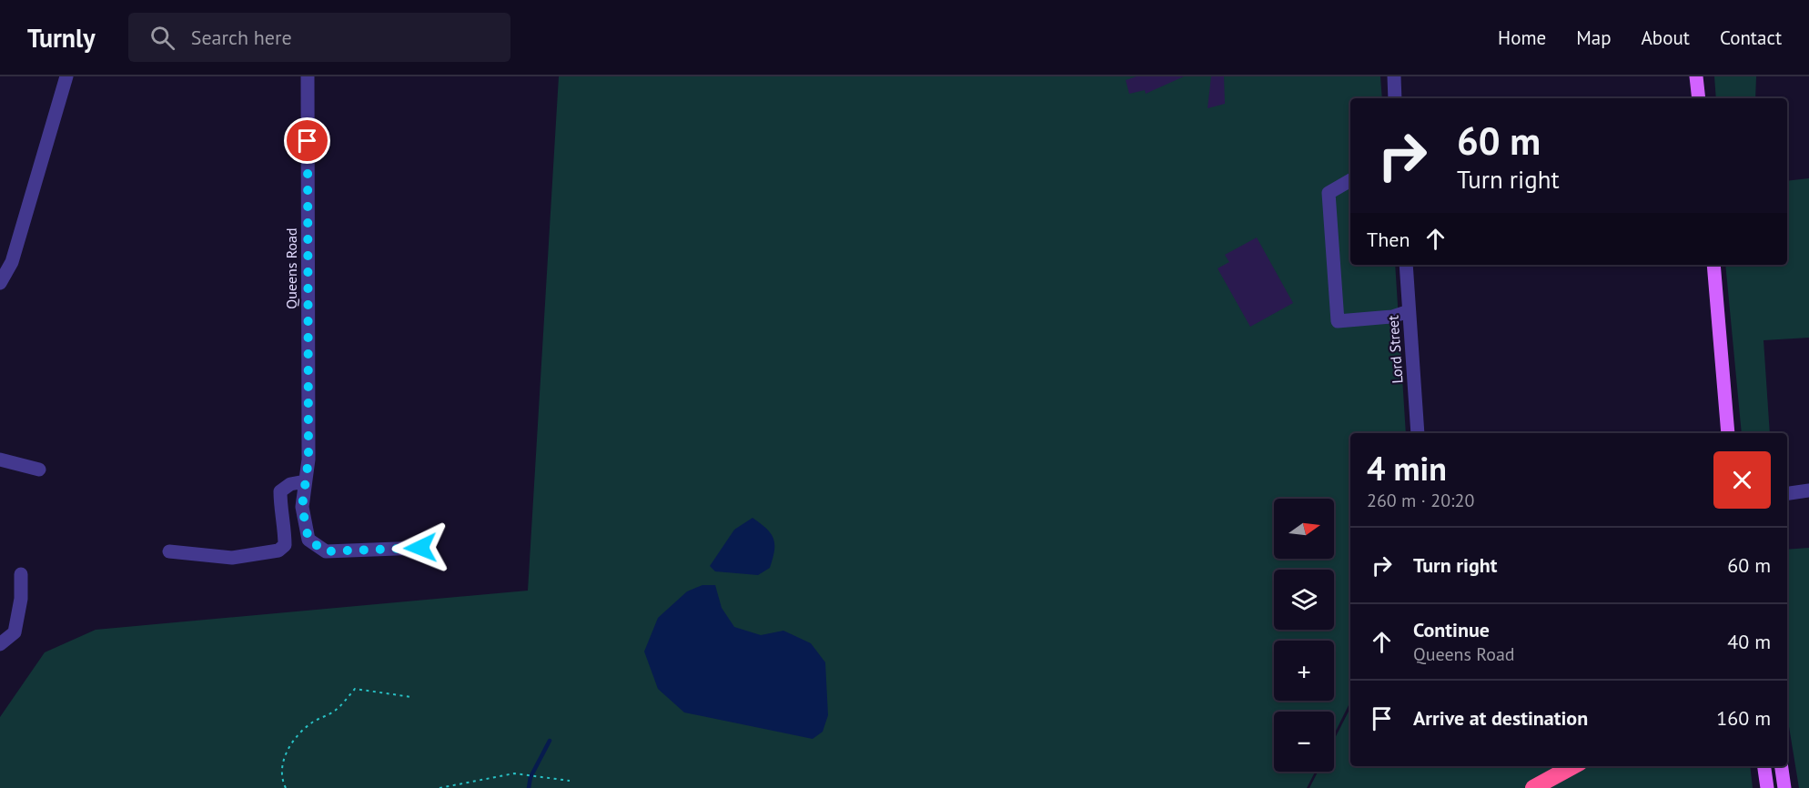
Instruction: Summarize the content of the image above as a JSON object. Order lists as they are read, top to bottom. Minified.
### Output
{"streets":{"street":["Queens Road","Lord Street"]},"north":"right","page":{"header":"Turnly","search":"Search here","nav":["Home","Map","About","Contact"],"turn":["60 m","Turn right"],"then":"Then","heading":["4 min","260 m · 20:20"],"map_buttons":["+","−"],"list":[{"name":"Turn right","value":"60 m"},{"name":"Continue","note":"Queens Road","value":"40 m"},{"name":"Arrive at destination","value":"160 m"}]}}
